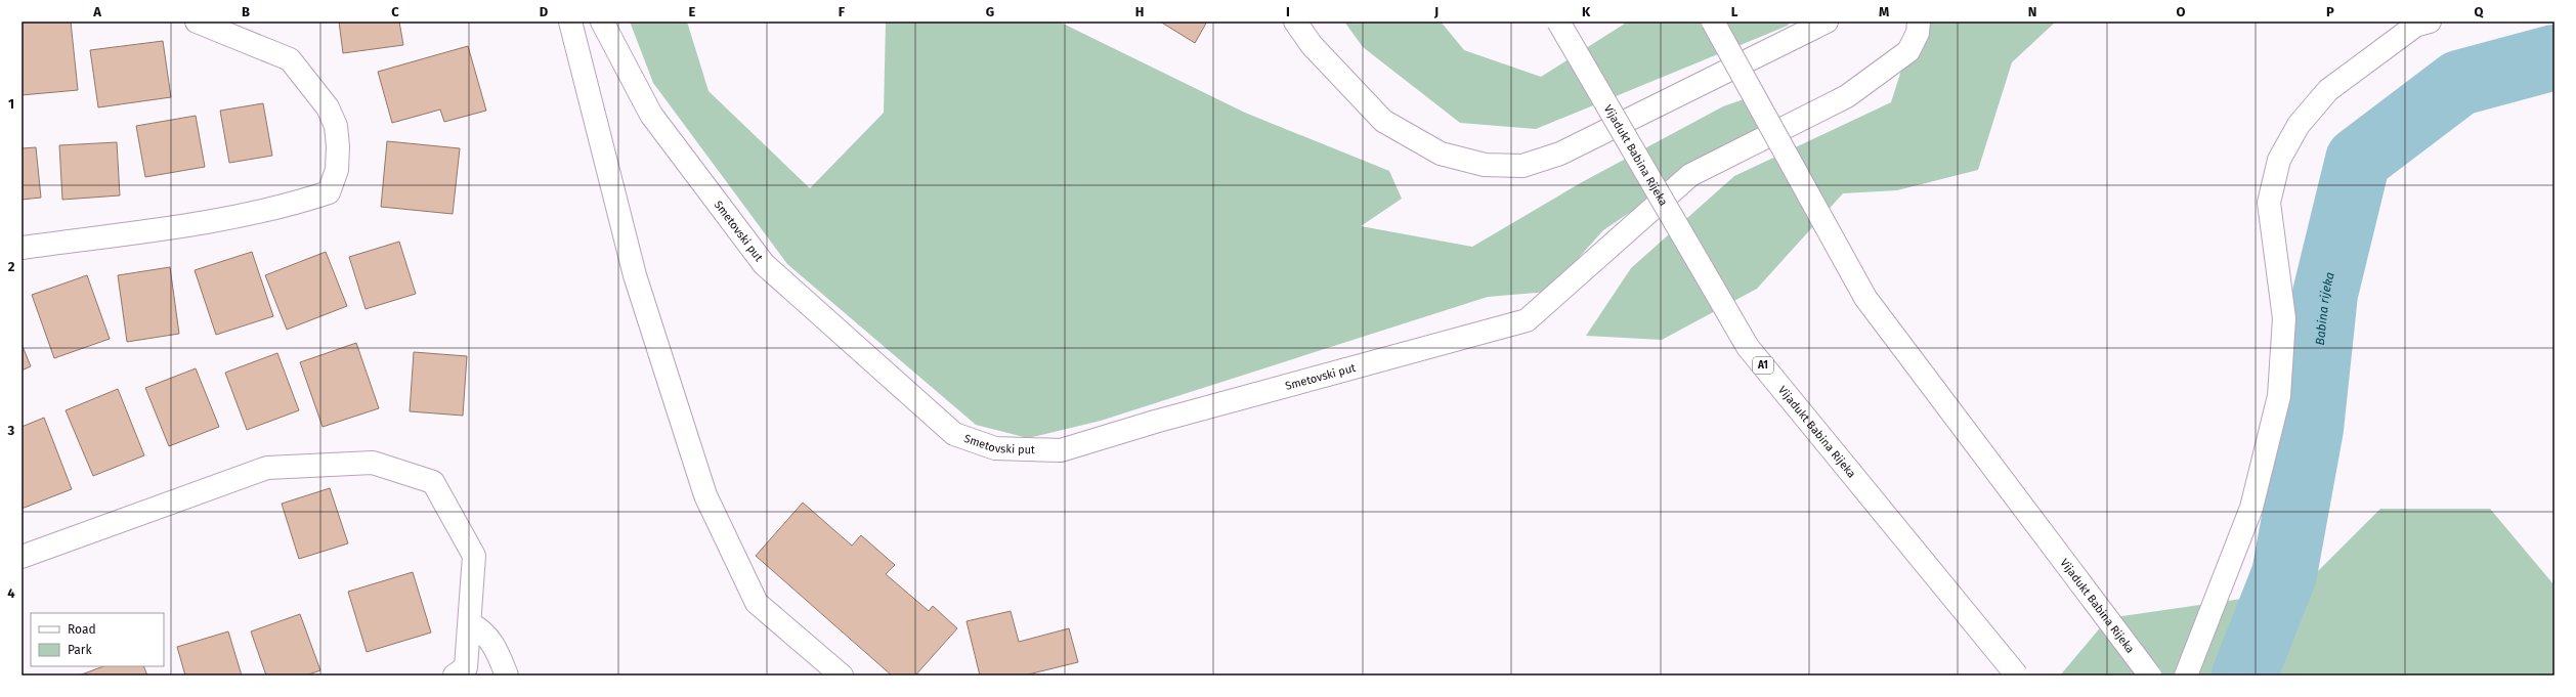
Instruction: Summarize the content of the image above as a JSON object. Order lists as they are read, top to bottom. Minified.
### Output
{"streets":{"main road":["Vijadukt Babina Rijeka","Smetovski put","A1"]},"water":["Babina rijeka"],"legend":["Road","Park"],"grid":{"columns":["A","B","C","D","E","F","G","H","I","J","K","L","M","N","O","P","Q"],"rows":["1","2","3","4"]}}
